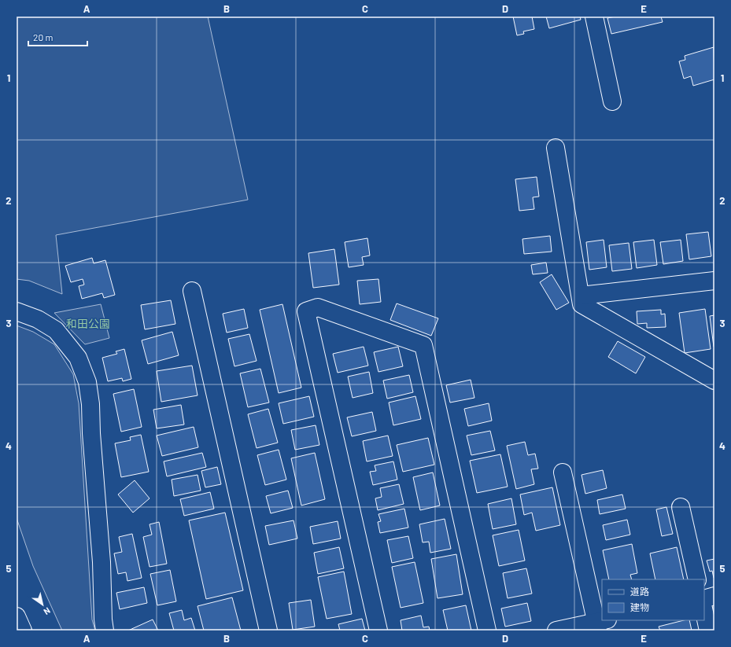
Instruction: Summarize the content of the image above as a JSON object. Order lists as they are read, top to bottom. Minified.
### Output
{"parks":["和田公園"],"legend":["道路","建物"],"scale_bar":"20 m","north":"bottom right","grid":{"columns":["A","B","C","D","E"],"rows":["1","2","3","4","5"]}}
